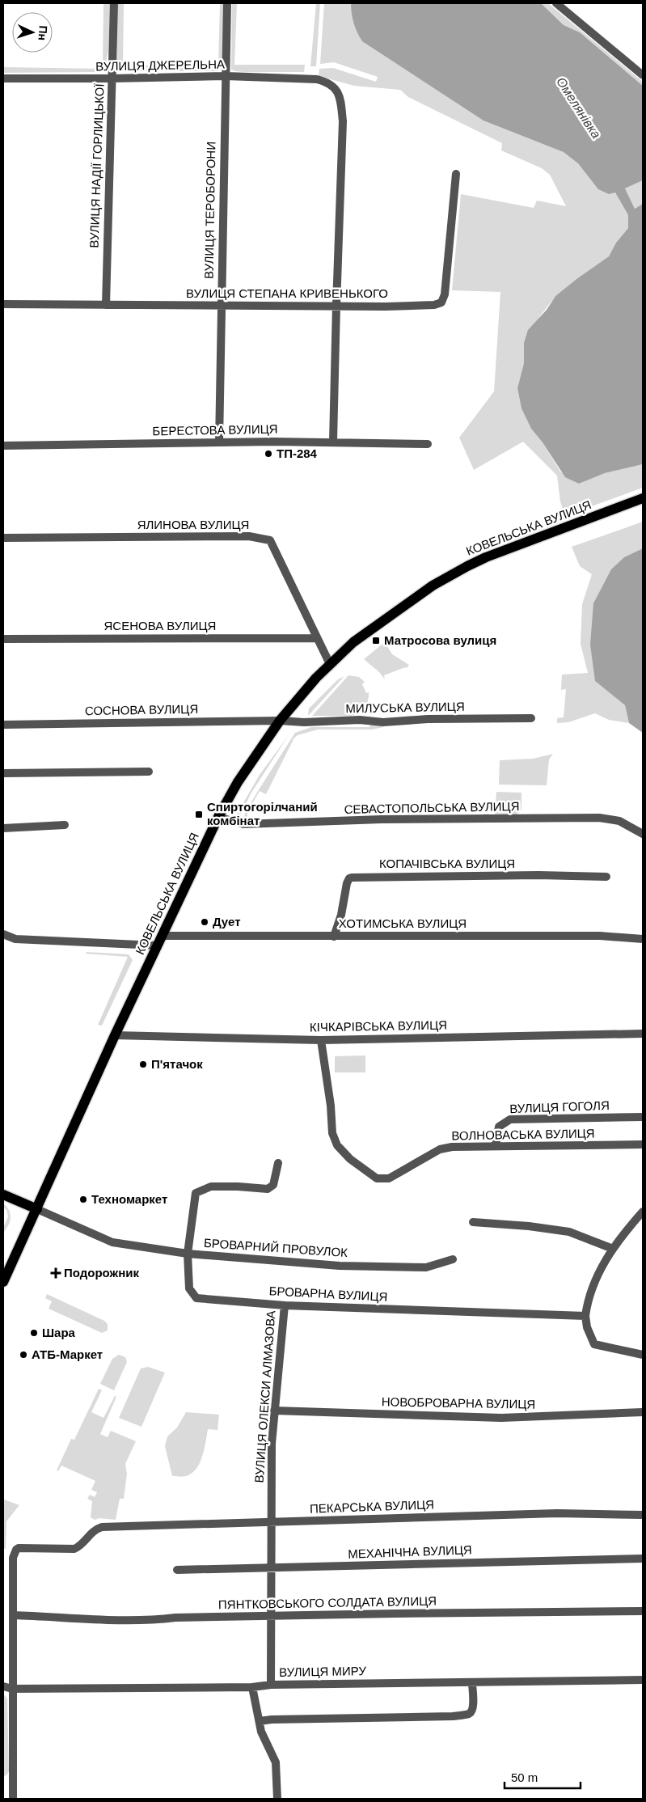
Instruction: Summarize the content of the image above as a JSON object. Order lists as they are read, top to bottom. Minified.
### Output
{"streets":{"main road":["КОВЕЛЬСЬКА ВУЛИЦЯ"],"street":["ВУЛИЦЯ ДЖЕРЕЛЬНА","ВУЛИЦЯ НАДІЇ ГОРЛИЦЬКОЇ","ВУЛИЦЯ ТЕРОБОРОНИ","ВУЛИЦЯ СТЕПАНА КРИВЕНЬКОГО","БЕРЕСТОВА ВУЛИЦЯ","ЯЛИНОВА ВУЛИЦЯ","ЯСЕНОВА ВУЛИЦЯ","МИЛУСЬКА ВУЛИЦЯ","СОСНОВА ВУЛИЦЯ","СЕВАСТОПОЛЬСЬКА ВУЛИЦЯ","КОПАЧІВСЬКА ВУЛИЦЯ","ХОТИМСЬКА ВУЛИЦЯ","КІЧКАРІВСЬКА ВУЛИЦЯ","ВУЛИЦЯ ГОГОЛЯ","ВОЛНОВАСЬКА ВУЛИЦЯ","БРОВАРНИЙ ПРОВУЛОК","БРОВАРНА ВУЛИЦЯ","ВУЛИЦЯ ОЛЕКСИ АЛМАЗОВА","НОВОБРОВАРНА ВУЛИЦЯ","ПЕКАРСЬКА ВУЛИЦЯ","МЕХАНІЧНА ВУЛИЦЯ","ПЯНТКОВСЬКОГО СОЛДАТА ВУЛИЦЯ","ВУЛИЦЯ МИРУ"]},"crossings":[["ВУЛИЦЯ ДЖЕРЕЛЬНА","ВУЛИЦЯ НАДІЇ ГОРЛИЦЬКОЇ"],["ВУЛИЦЯ ДЖЕРЕЛЬНА","ВУЛИЦЯ ТЕРОБОРОНИ"],["ВУЛИЦЯ ДЖЕРЕЛЬНА","ВУЛИЦЯ СТЕПАНА КРИВЕНЬКОГО"],["ВУЛИЦЯ НАДІЇ ГОРЛИЦЬКОЇ","ВУЛИЦЯ СТЕПАНА КРИВЕНЬКОГО"],["ВУЛИЦЯ ТЕРОБОРОНИ","ВУЛИЦЯ СТЕПАНА КРИВЕНЬКОГО"],["ВУЛИЦЯ ТЕРОБОРОНИ","БЕРЕСТОВА ВУЛИЦЯ"],["ЯЛИНОВА ВУЛИЦЯ","КОВЕЛЬСЬКА ВУЛИЦЯ"],["ЯЛИНОВА ВУЛИЦЯ","ЯСЕНОВА ВУЛИЦЯ"],["КОВЕЛЬСЬКА ВУЛИЦЯ","МИЛУСЬКА ВУЛИЦЯ"],["КОВЕЛЬСЬКА ВУЛИЦЯ","СОСНОВА ВУЛИЦЯ"],["КОВЕЛЬСЬКА ВУЛИЦЯ","СЕВАСТОПОЛЬСЬКА ВУЛИЦЯ"],["КОВЕЛЬСЬКА ВУЛИЦЯ","ХОТИМСЬКА ВУЛИЦЯ"],["КОВЕЛЬСЬКА ВУЛИЦЯ","КІЧКАРІВСЬКА ВУЛИЦЯ"],["МИЛУСЬКА ВУЛИЦЯ","СОСНОВА ВУЛИЦЯ"],["КОПАЧІВСЬКА ВУЛИЦЯ","ХОТИМСЬКА ВУЛИЦЯ"],["КІЧКАРІВСЬКА ВУЛИЦЯ","ВОЛНОВАСЬКА ВУЛИЦЯ"],["ВУЛИЦЯ ГОГОЛЯ","ВОЛНОВАСЬКА ВУЛИЦЯ"],["БРОВАРНИЙ ПРОВУЛОК","БРОВАРНА ВУЛИЦЯ"],["БРОВАРНА ВУЛИЦЯ","ВУЛИЦЯ ОЛЕКСИ АЛМАЗОВА"],["ВУЛИЦЯ ОЛЕКСИ АЛМАЗОВА","НОВОБРОВАРНА ВУЛИЦЯ"],["ВУЛИЦЯ ОЛЕКСИ АЛМАЗОВА","ПЕКАРСЬКА ВУЛИЦЯ"],["ВУЛИЦЯ ОЛЕКСИ АЛМАЗОВА","МЕХАНІЧНА ВУЛИЦЯ"],["ВУЛИЦЯ ОЛЕКСИ АЛМАЗОВА","ПЯНТКОВСЬКОГО СОЛДАТА ВУЛИЦЯ"],["ВУЛИЦЯ ОЛЕКСИ АЛМАЗОВА","ВУЛИЦЯ МИРУ"],["ПЕКАРСЬКА ВУЛИЦЯ","ПЯНТКОВСЬКОГО СОЛДАТА ВУЛИЦЯ"]],"water":["Омелянівка"],"places":{"other":["ТП-284","Дует","П'ятачок","Техномаркет","Шара","АТБ-Маркет"],"transit":["Матросова вулиця","Спиртогорілчаний комбінат"],"health":["Подорожник"]},"scale_bar":"50 m","north":"right"}
